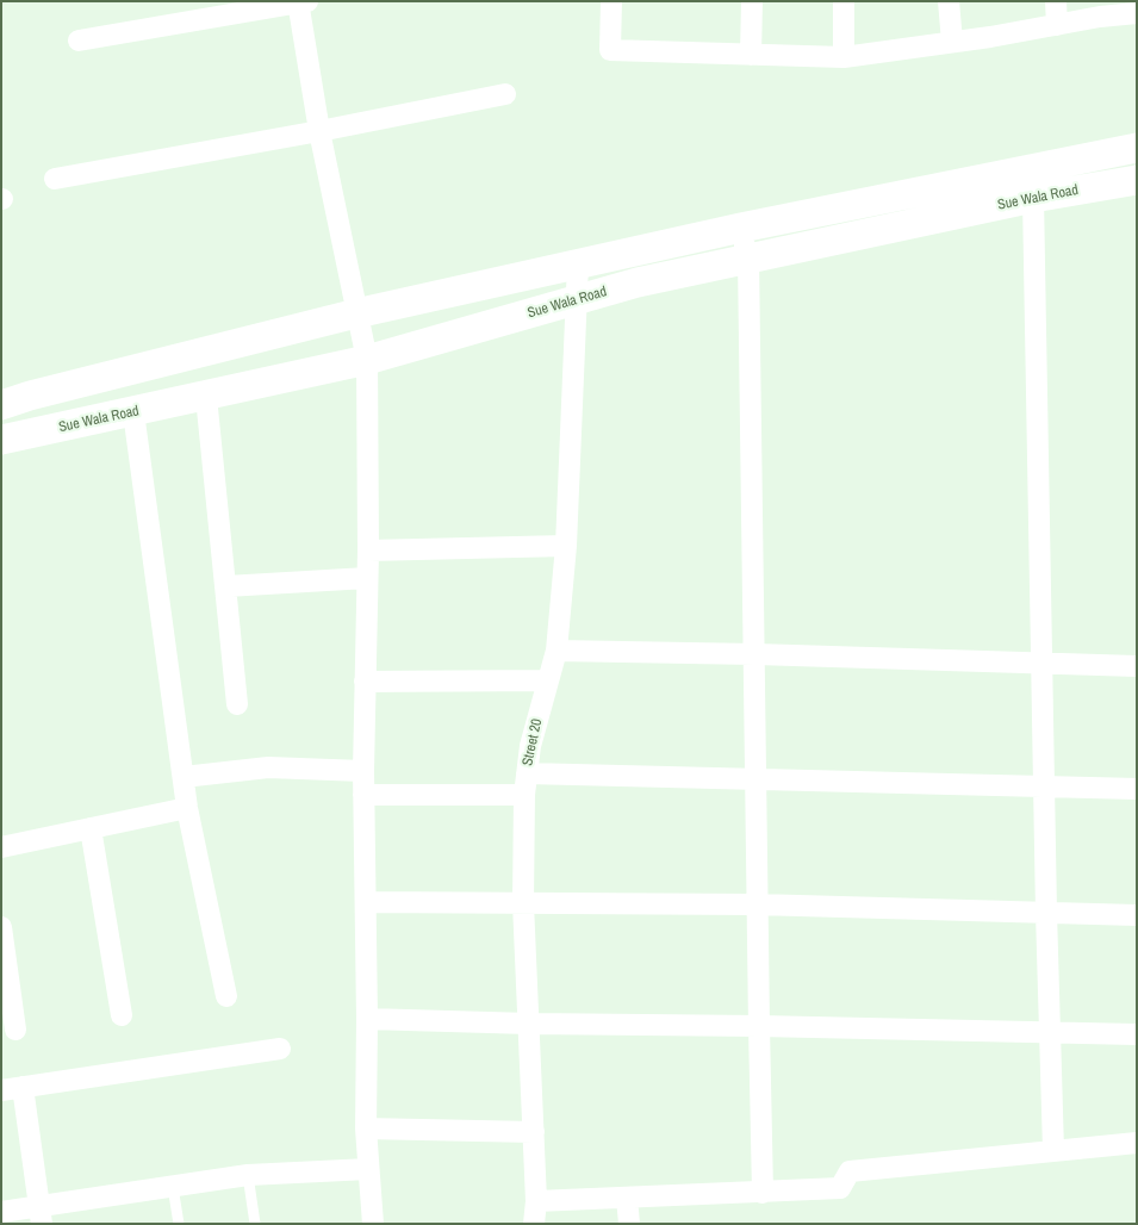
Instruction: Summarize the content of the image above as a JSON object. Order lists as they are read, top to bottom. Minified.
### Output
{"streets":{"street":["Sue Wala Road","Street 20"]},"crossings":[["Sue Wala Road","Street 20"]]}
